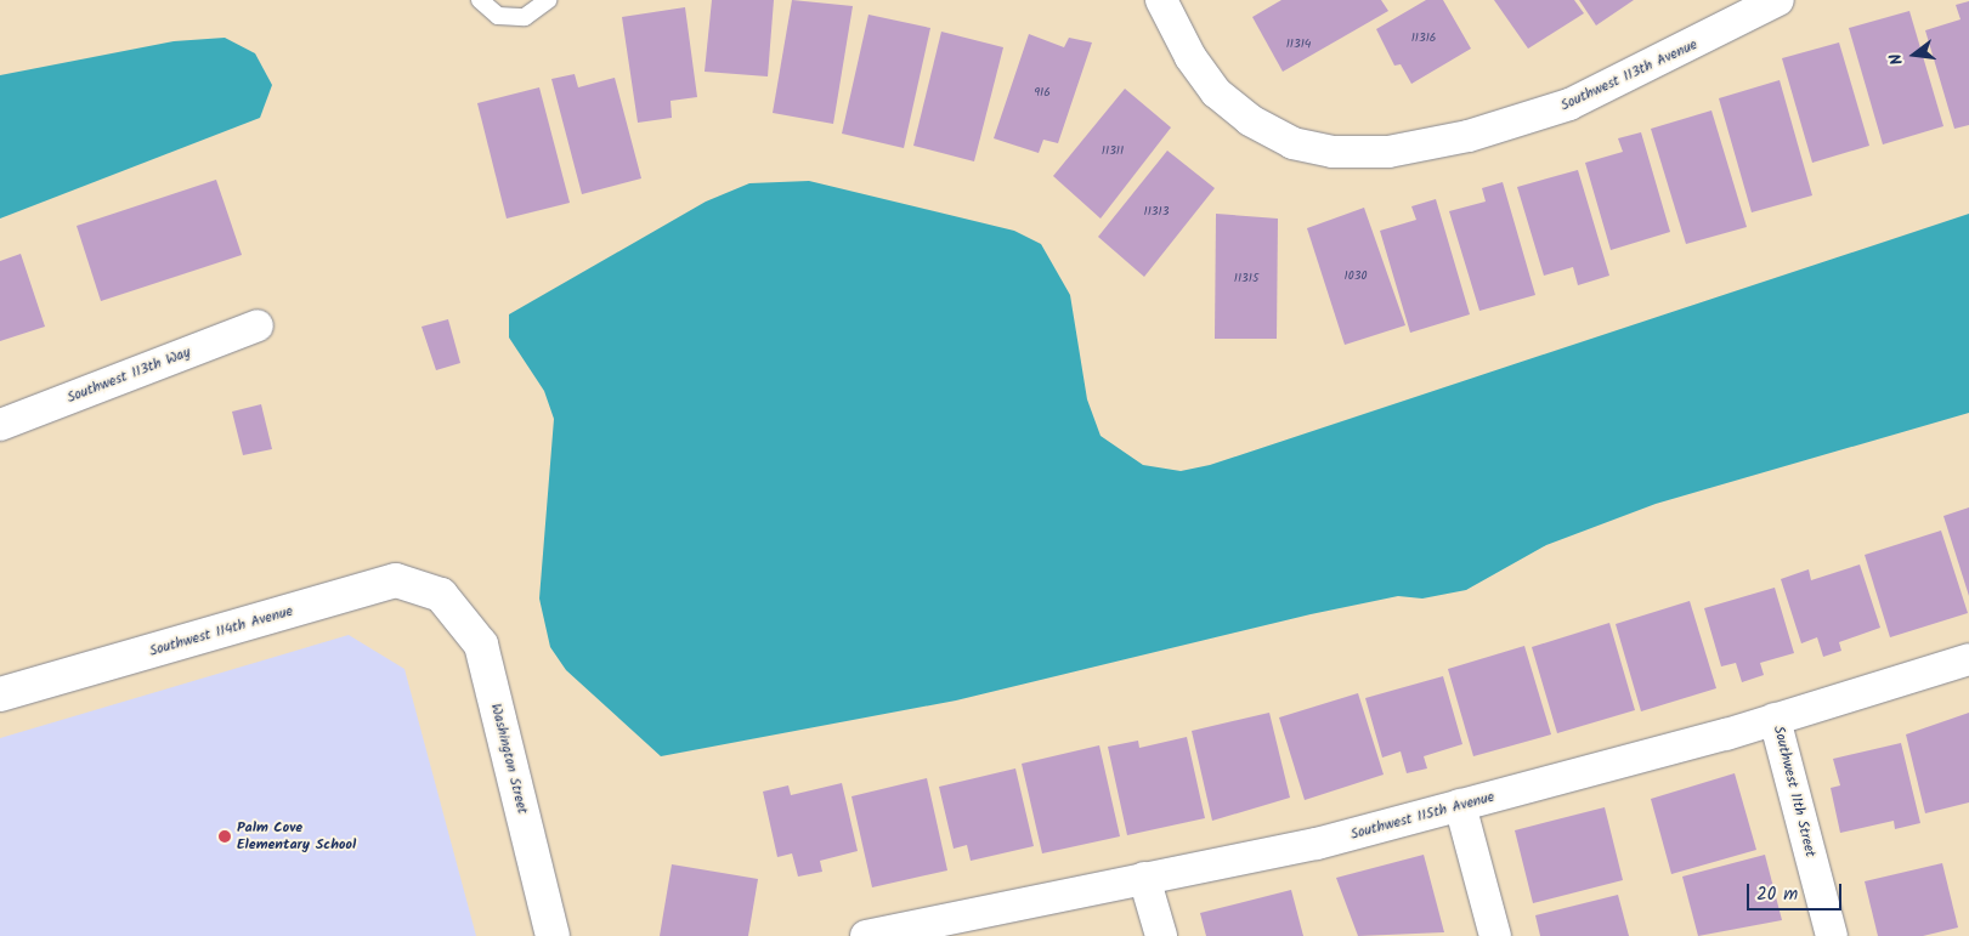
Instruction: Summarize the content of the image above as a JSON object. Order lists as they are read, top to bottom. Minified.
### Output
{"streets":{"street":["Southwest 113th Avenue","Southwest 113th Way","Southwest 114th Avenue","Washington Street","Southwest 11th Street","Southwest 115th Avenue"]},"crossings":[["Southwest 114th Avenue","Washington Street"],["Southwest 11th Street","Southwest 115th Avenue"]],"places":["Palm Cove Elementary School"],"house_numbers":["11316","11314","916","11311","11313","1030","11315"],"scale_bar":"20 m","north":"left"}
